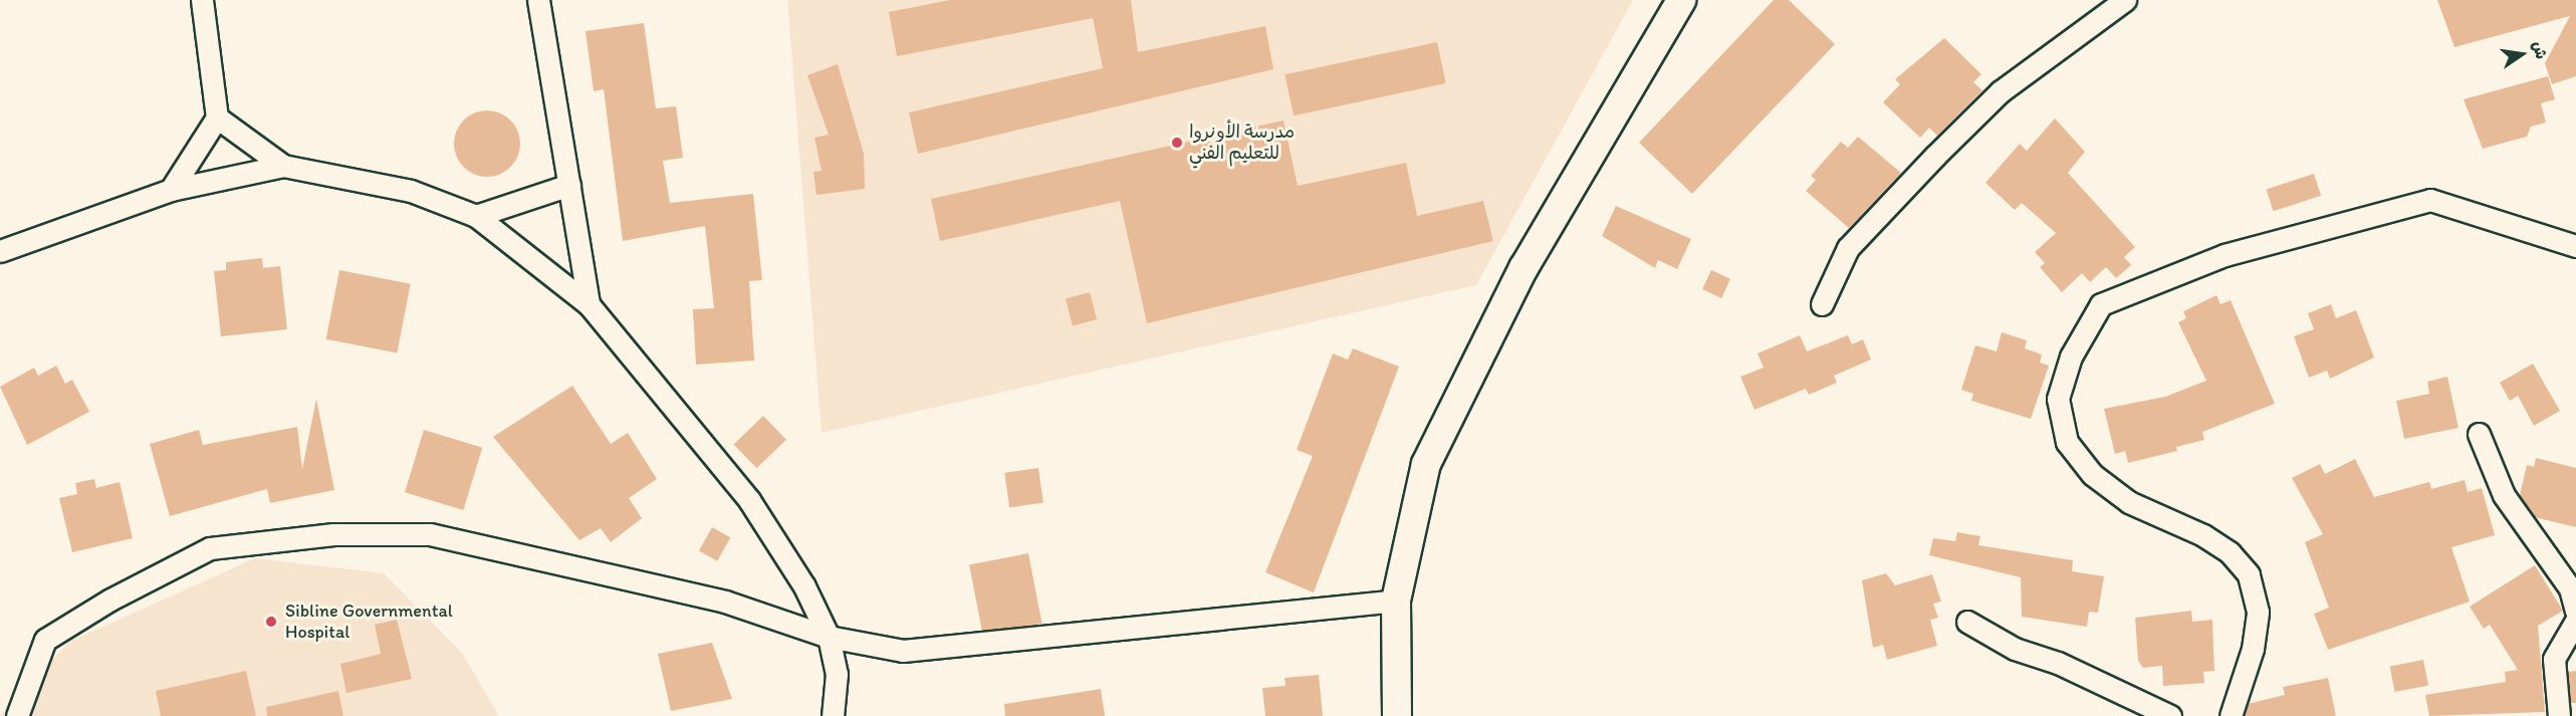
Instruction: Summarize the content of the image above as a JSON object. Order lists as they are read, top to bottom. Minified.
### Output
{"places":["مدرسة الأونروا للتعليم الفني","Sibline Governmental Hospital"],"north":"right"}
